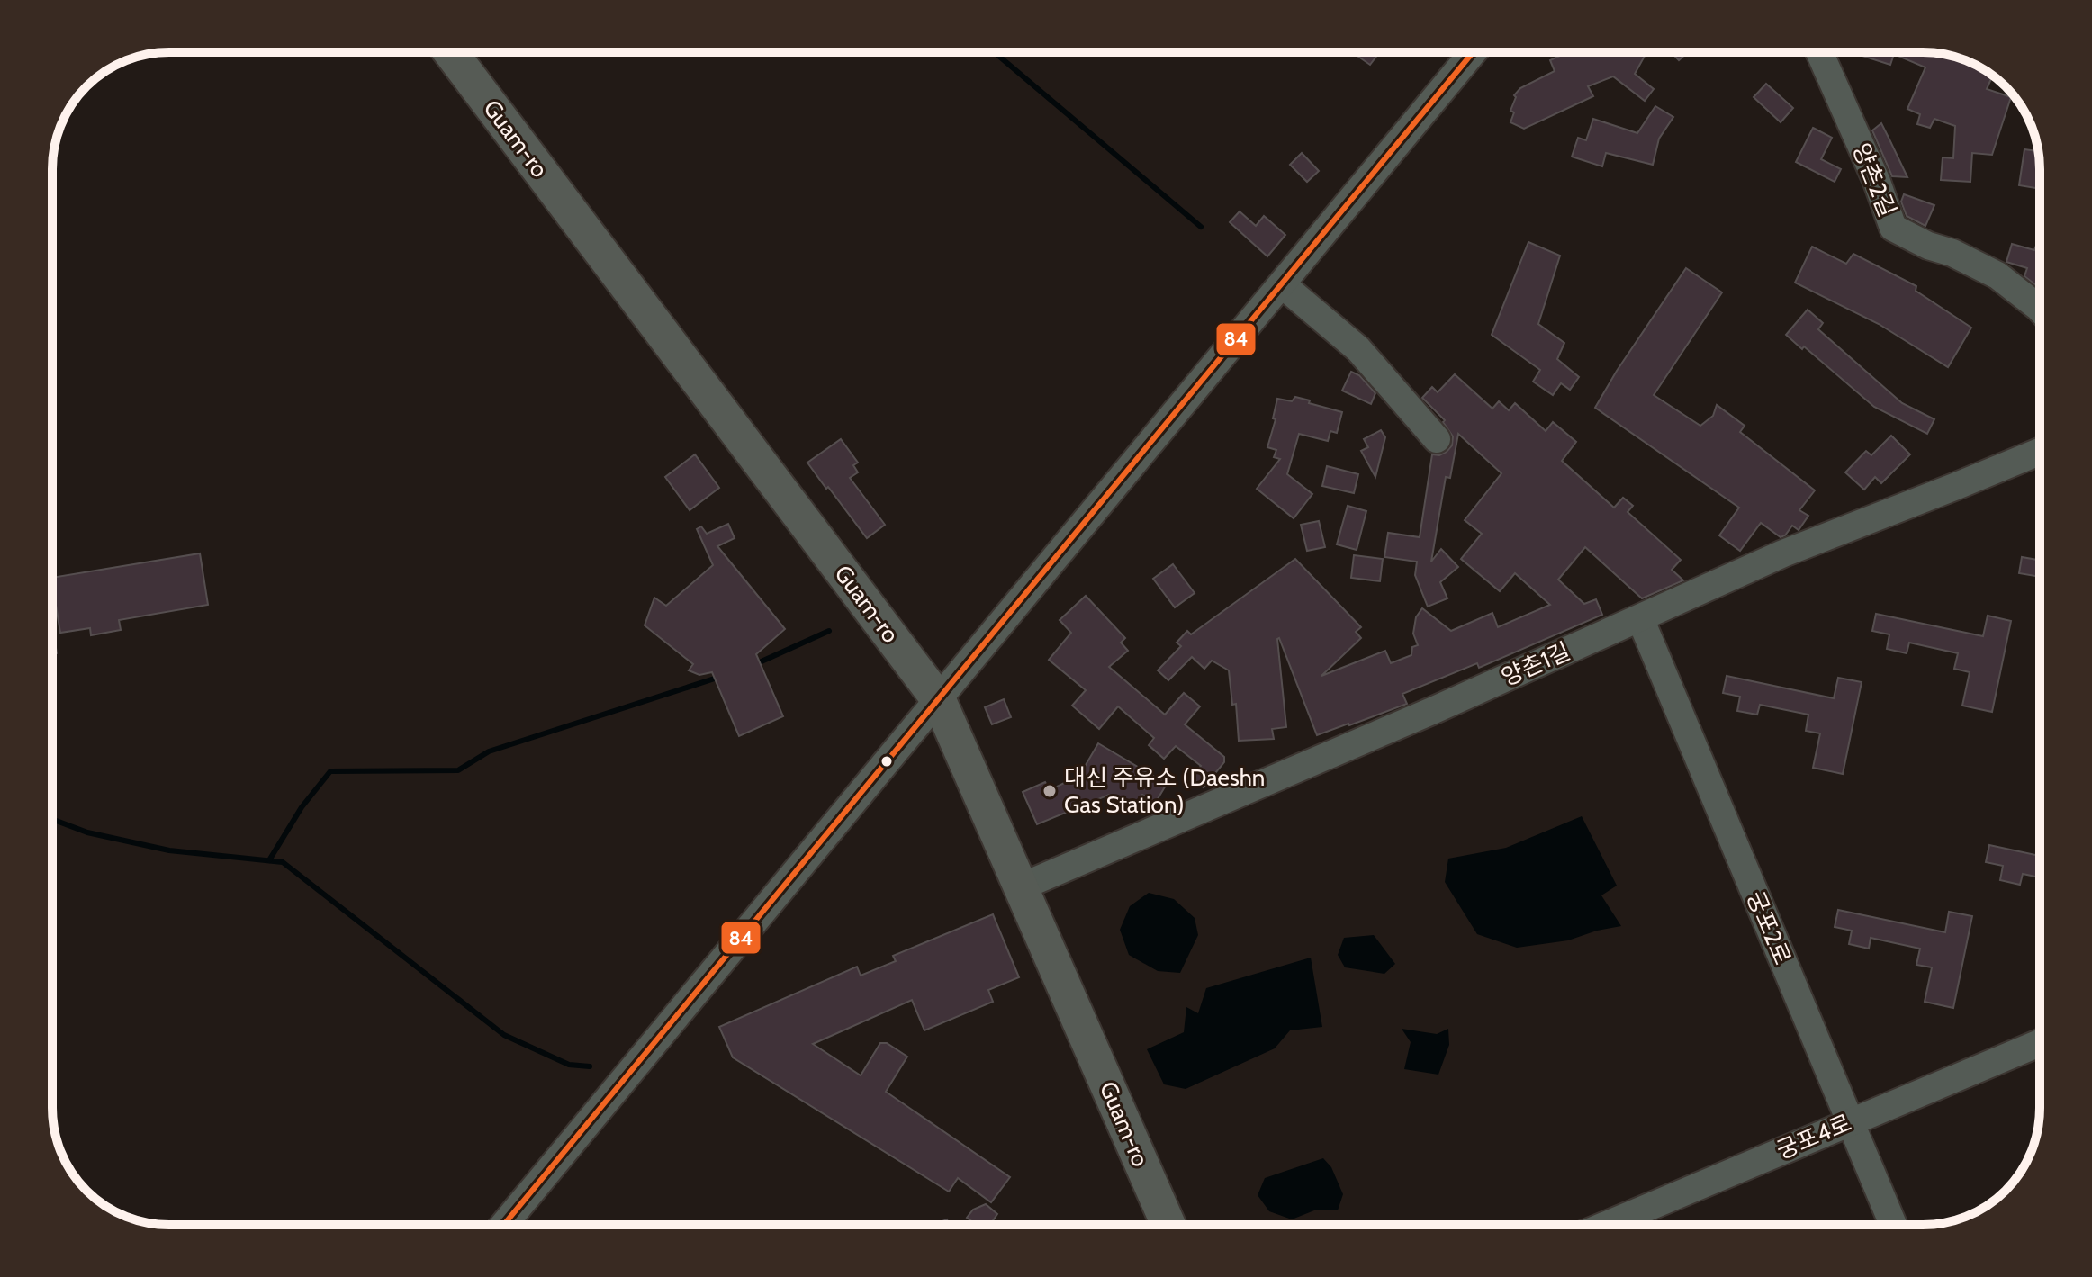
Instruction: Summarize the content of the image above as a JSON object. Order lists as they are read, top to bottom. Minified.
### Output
{"streets":{"main road":["Guam-ro"],"street":["양촌2길","양촌1길","궁포2로","궁포4로"]},"crossings":[["Guam-ro","양촌1길"],["양촌1길","궁포2로"],["궁포2로","궁포4로"]],"places":["대신 주유소 (Daeshn Gas Station)"],"lines":["transit line 84"]}
